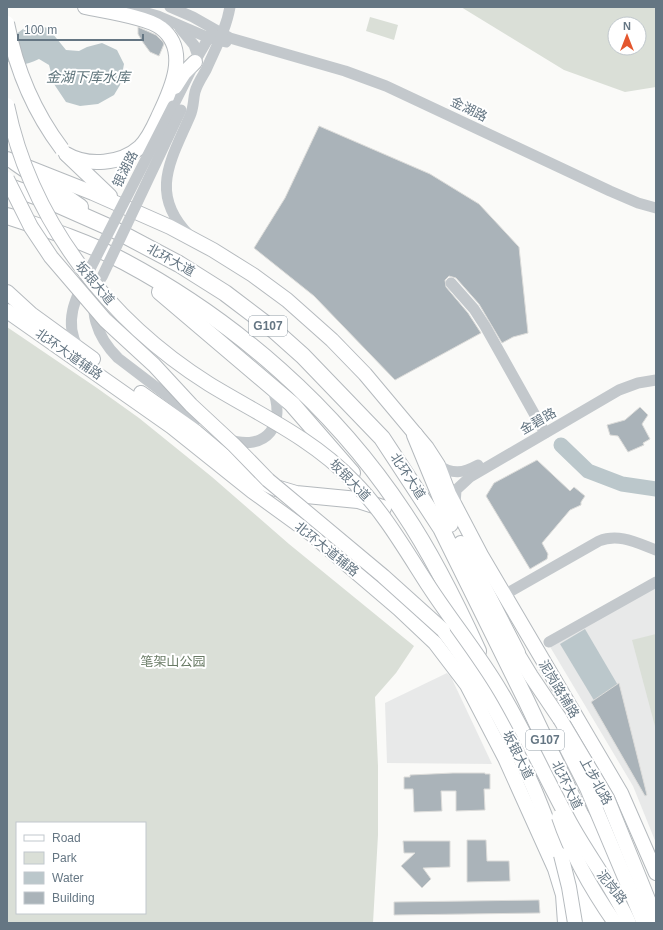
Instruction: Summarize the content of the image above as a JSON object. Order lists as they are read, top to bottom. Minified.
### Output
{"streets":{"highway":["北环大道","G107","泥岗路"],"main road":["坂银大道","北环大道辅路","泥岗路辅路","上步北路"],"street":["金湖路","银湖路","金碧路"]},"crossings":[["北环大道","G107"],["北环大道","泥岗路"],["金碧路","泥岗路辅路"]],"water":["金湖下库水库"],"parks":["笔架山公园"],"legend":["Road","Park","Water","Building"],"scale_bar":"100 m","north":"top"}
